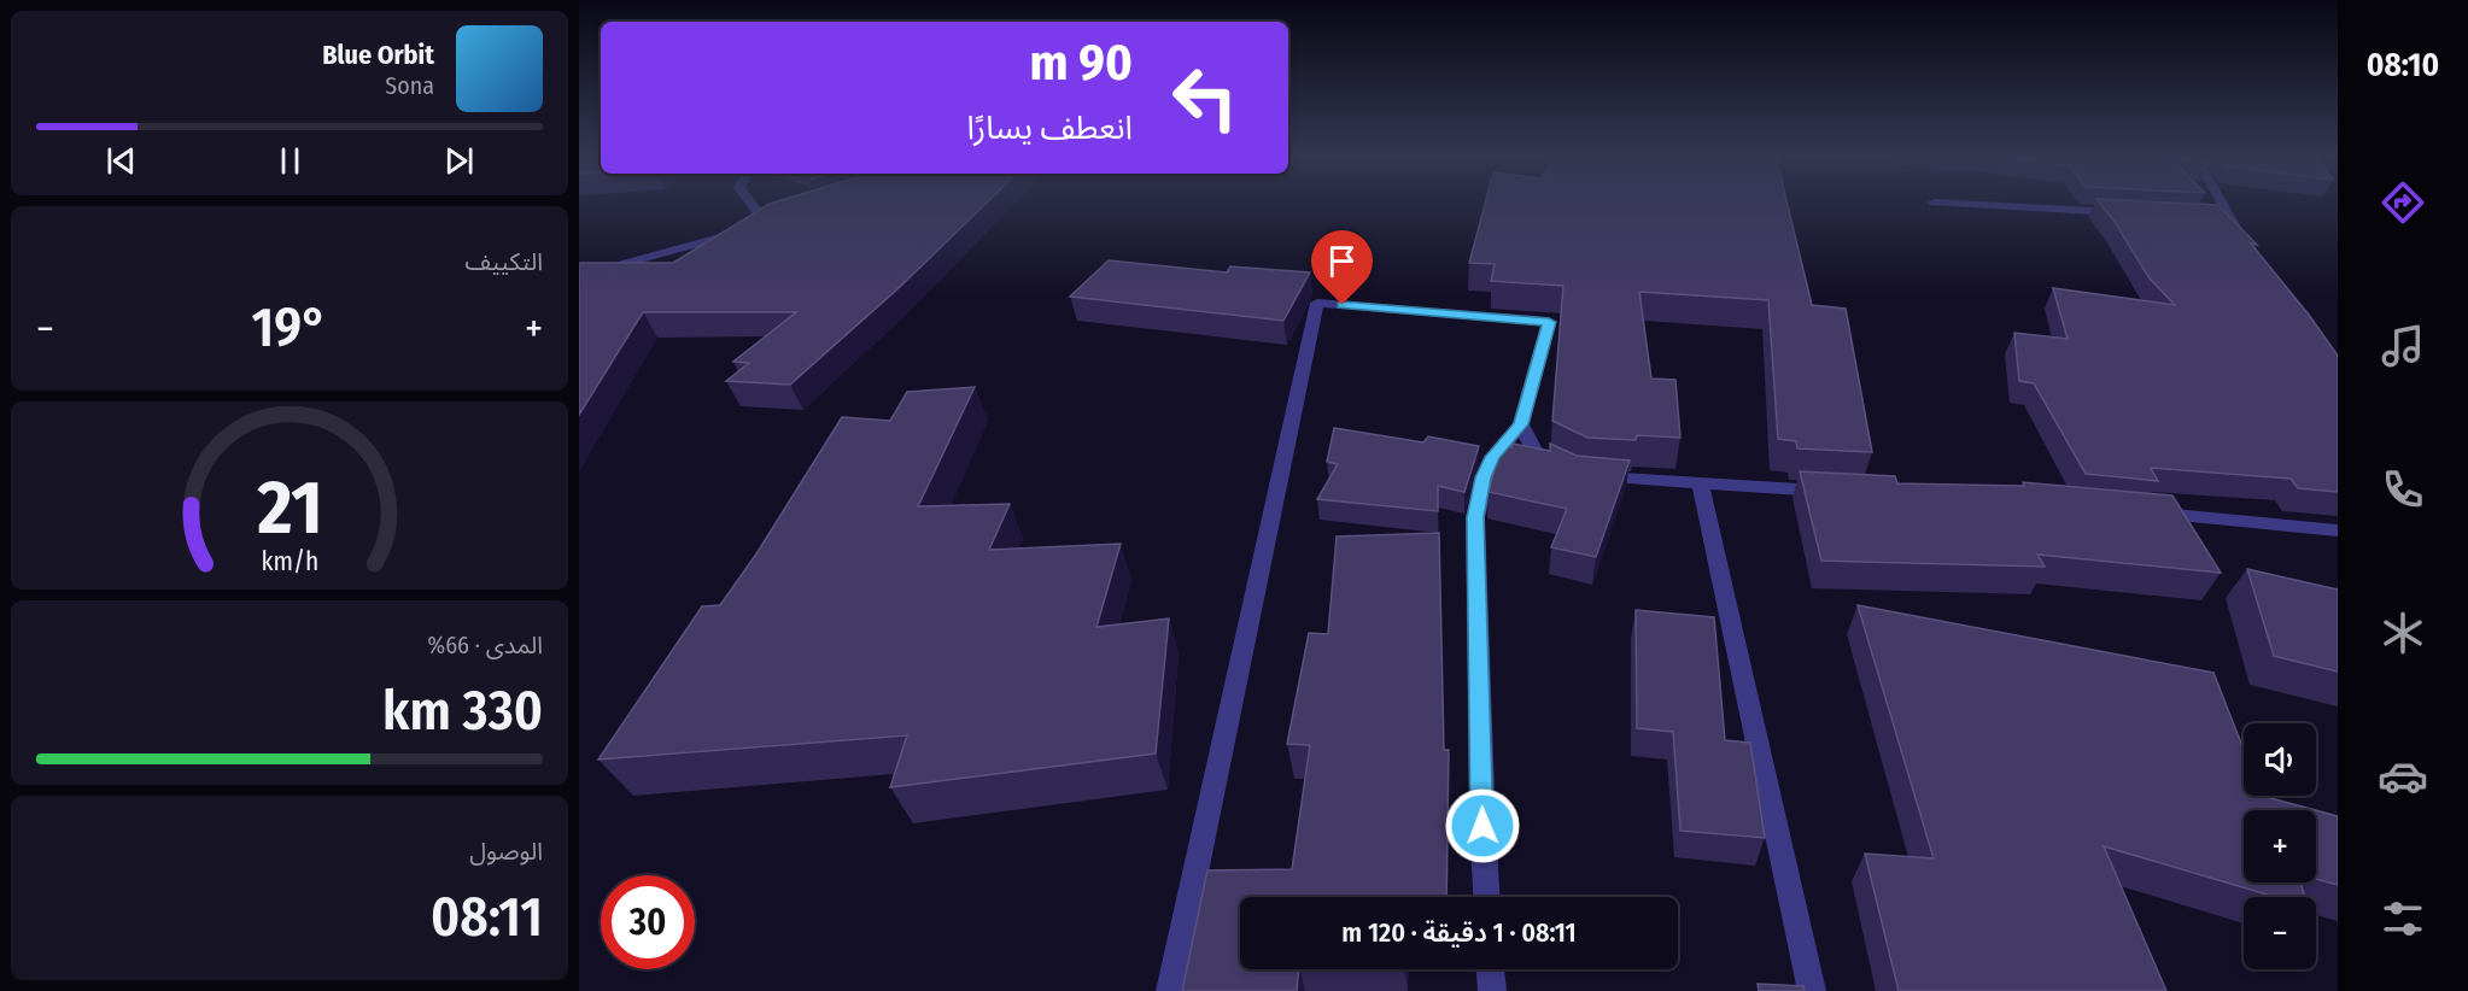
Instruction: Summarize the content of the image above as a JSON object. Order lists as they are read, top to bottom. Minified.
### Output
{"page":{"tabs":"08:10","turn":["90 m","انعطف يسارًا"],"song":["Blue Orbit","Sona"],"tile":["التكييف",["المدى · 66%","330 km"],["الوصول","08:11"]],"heat":["−","19°","+"],"map_buttons":["+","−"],"limit":"30","trip":"08:11 · 1 دقيقة · 120 m","gauge":["21","km/h"]}}
